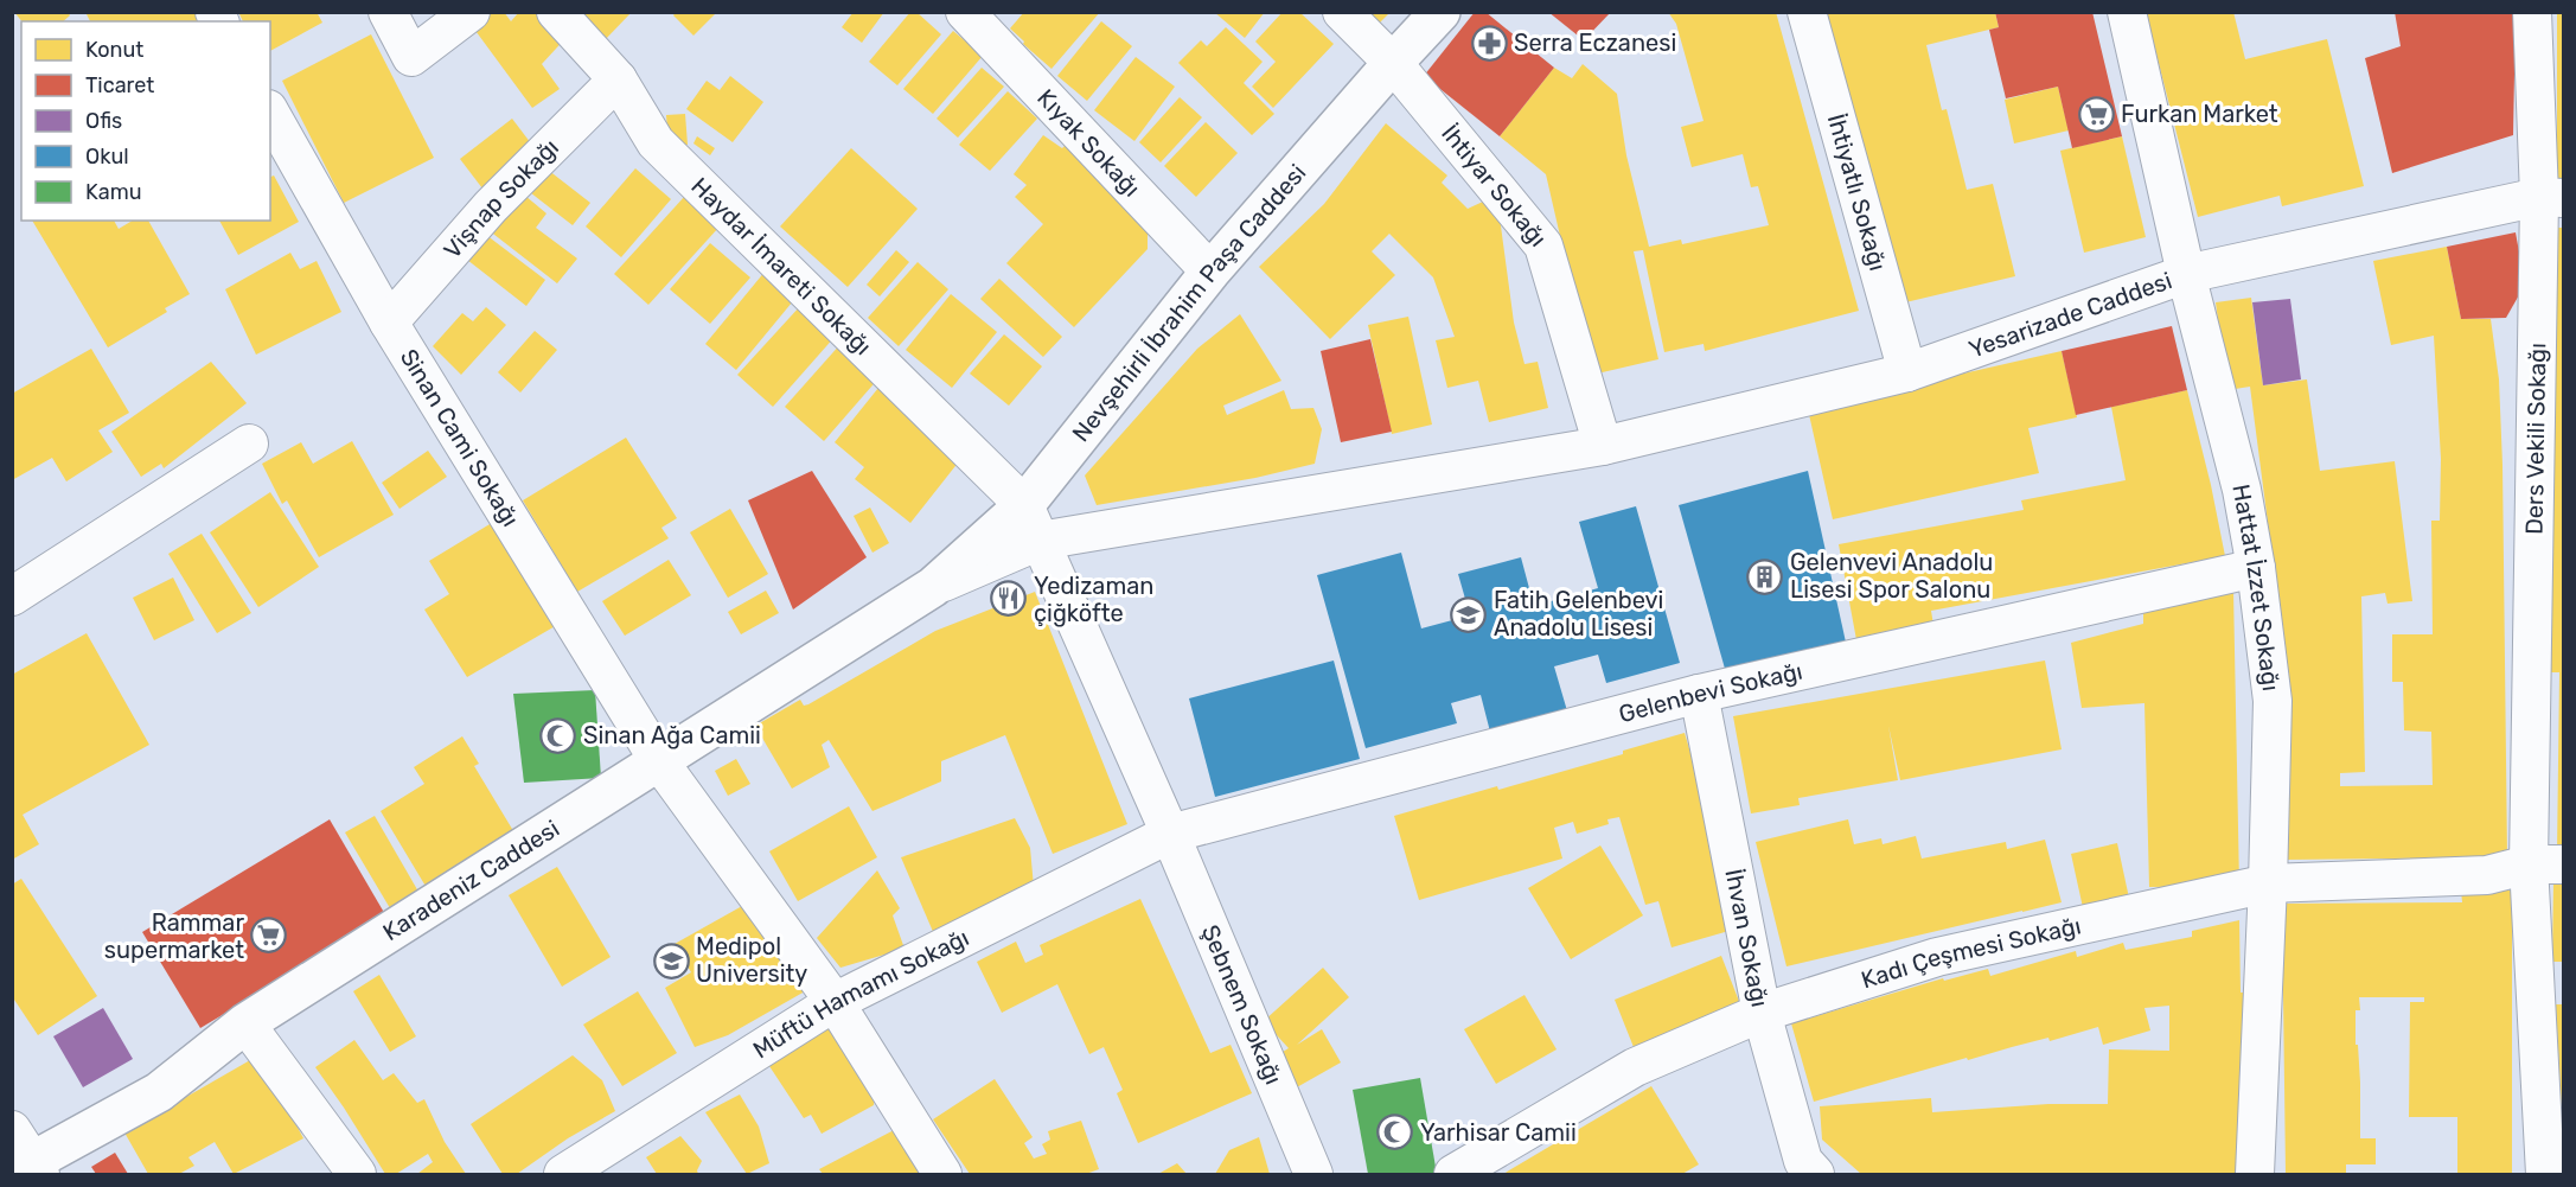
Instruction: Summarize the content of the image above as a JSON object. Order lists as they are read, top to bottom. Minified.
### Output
{"streets":{"street":["Kıyak Sokağı","İhtiyar Sokağı","İhtiyatlı Sokağı","Vişnap Sokağı","Haydar İmareti Sokağı","Nevşehirli İbrahim Paşa Caddesi","Yesarizade Caddesi","Sinan Cami Sokağı","Ders Vekili Sokağı","Hattat İzzet Sokağı","Gelenbevi Sokağı","Karadeniz Caddesi","İhvan Sokağı","Kadı Çeşmesi Sokağı","Müftü Hamamı Sokağı","Şebnem Sokağı"]},"crossings":[["Kıyak Sokağı","Nevşehirli İbrahim Paşa Caddesi"],["İhtiyar Sokağı","Nevşehirli İbrahim Paşa Caddesi"],["İhtiyar Sokağı","Yesarizade Caddesi"],["İhtiyatlı Sokağı","Yesarizade Caddesi"],["Vişnap Sokağı","Haydar İmareti Sokağı"],["Vişnap Sokağı","Sinan Cami Sokağı"],["Haydar İmareti Sokağı","Nevşehirli İbrahim Paşa Caddesi"],["Haydar İmareti Sokağı","Şebnem Sokağı"],["Nevşehirli İbrahim Paşa Caddesi","Yesarizade Caddesi"],["Nevşehirli İbrahim Paşa Caddesi","Karadeniz Caddesi"],["Nevşehirli İbrahim Paşa Caddesi","Şebnem Sokağı"],["Yesarizade Caddesi","Ders Vekili Sokağı"],["Yesarizade Caddesi","Hattat İzzet Sokağı"],["Yesarizade Caddesi","Karadeniz Caddesi"],["Yesarizade Caddesi","Şebnem Sokağı"],["Sinan Cami Sokağı","Karadeniz Caddesi"],["Sinan Cami Sokağı","Müftü Hamamı Sokağı"],["Ders Vekili Sokağı","Kadı Çeşmesi Sokağı"],["Hattat İzzet Sokağı","Gelenbevi Sokağı"],["Hattat İzzet Sokağı","Kadı Çeşmesi Sokağı"],["Gelenbevi Sokağı","İhvan Sokağı"],["Gelenbevi Sokağı","Müftü Hamamı Sokağı"],["Gelenbevi Sokağı","Şebnem Sokağı"],["İhvan Sokağı","Kadı Çeşmesi Sokağı"],["Müftü Hamamı Sokağı","Şebnem Sokağı"]],"places":{"pharmacy":["Serra Eczanesi"],"supermarket":["Furkan Market","Rammar supermarket"],"building":["Gelenvevi Anadolu Lisesi Spor Salonu"],"restaurant":["Yedizaman çiğköfte"],"school or university":["Fatih Gelenbevi Anadolu Lisesi","Medipol University"],"mosque":["Sinan Ağa Camii","Yarhisar Camii"]},"legend":["Konut","Ticaret","Ofis","Okul","Kamu"]}
